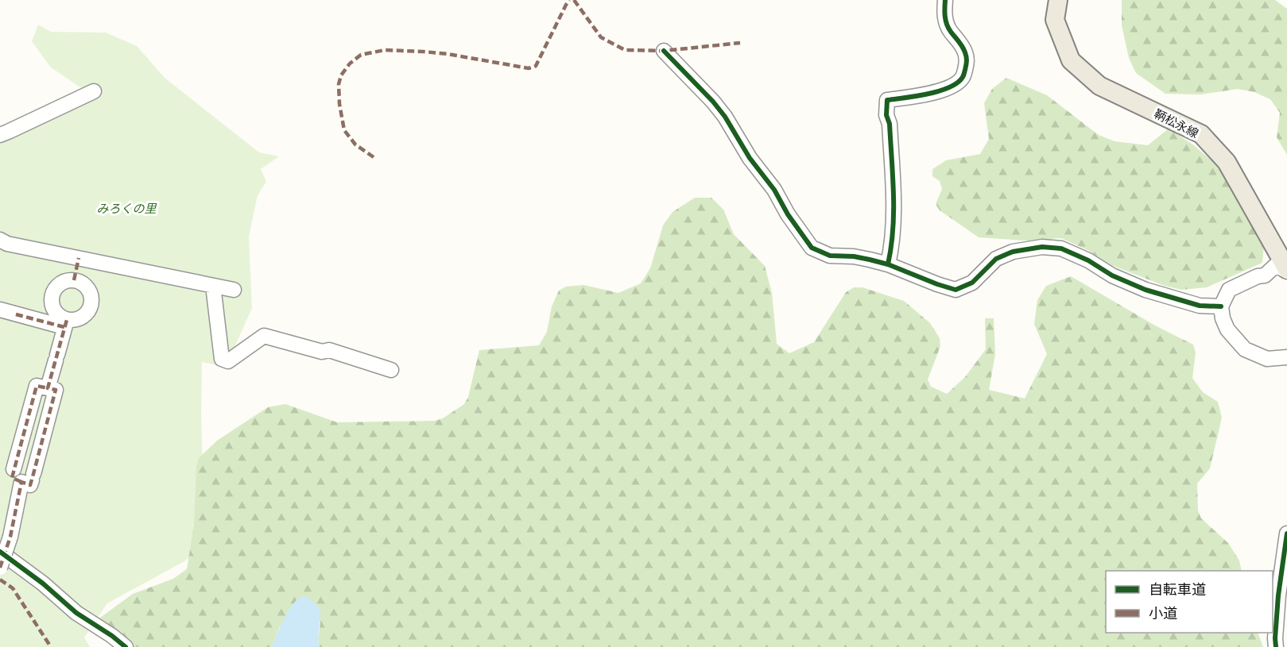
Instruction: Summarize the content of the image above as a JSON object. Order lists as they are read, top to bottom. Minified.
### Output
{"streets":{"main road":["鞆松永線"]},"parks":["みろくの里"],"legend":["自転車道","小道"]}
